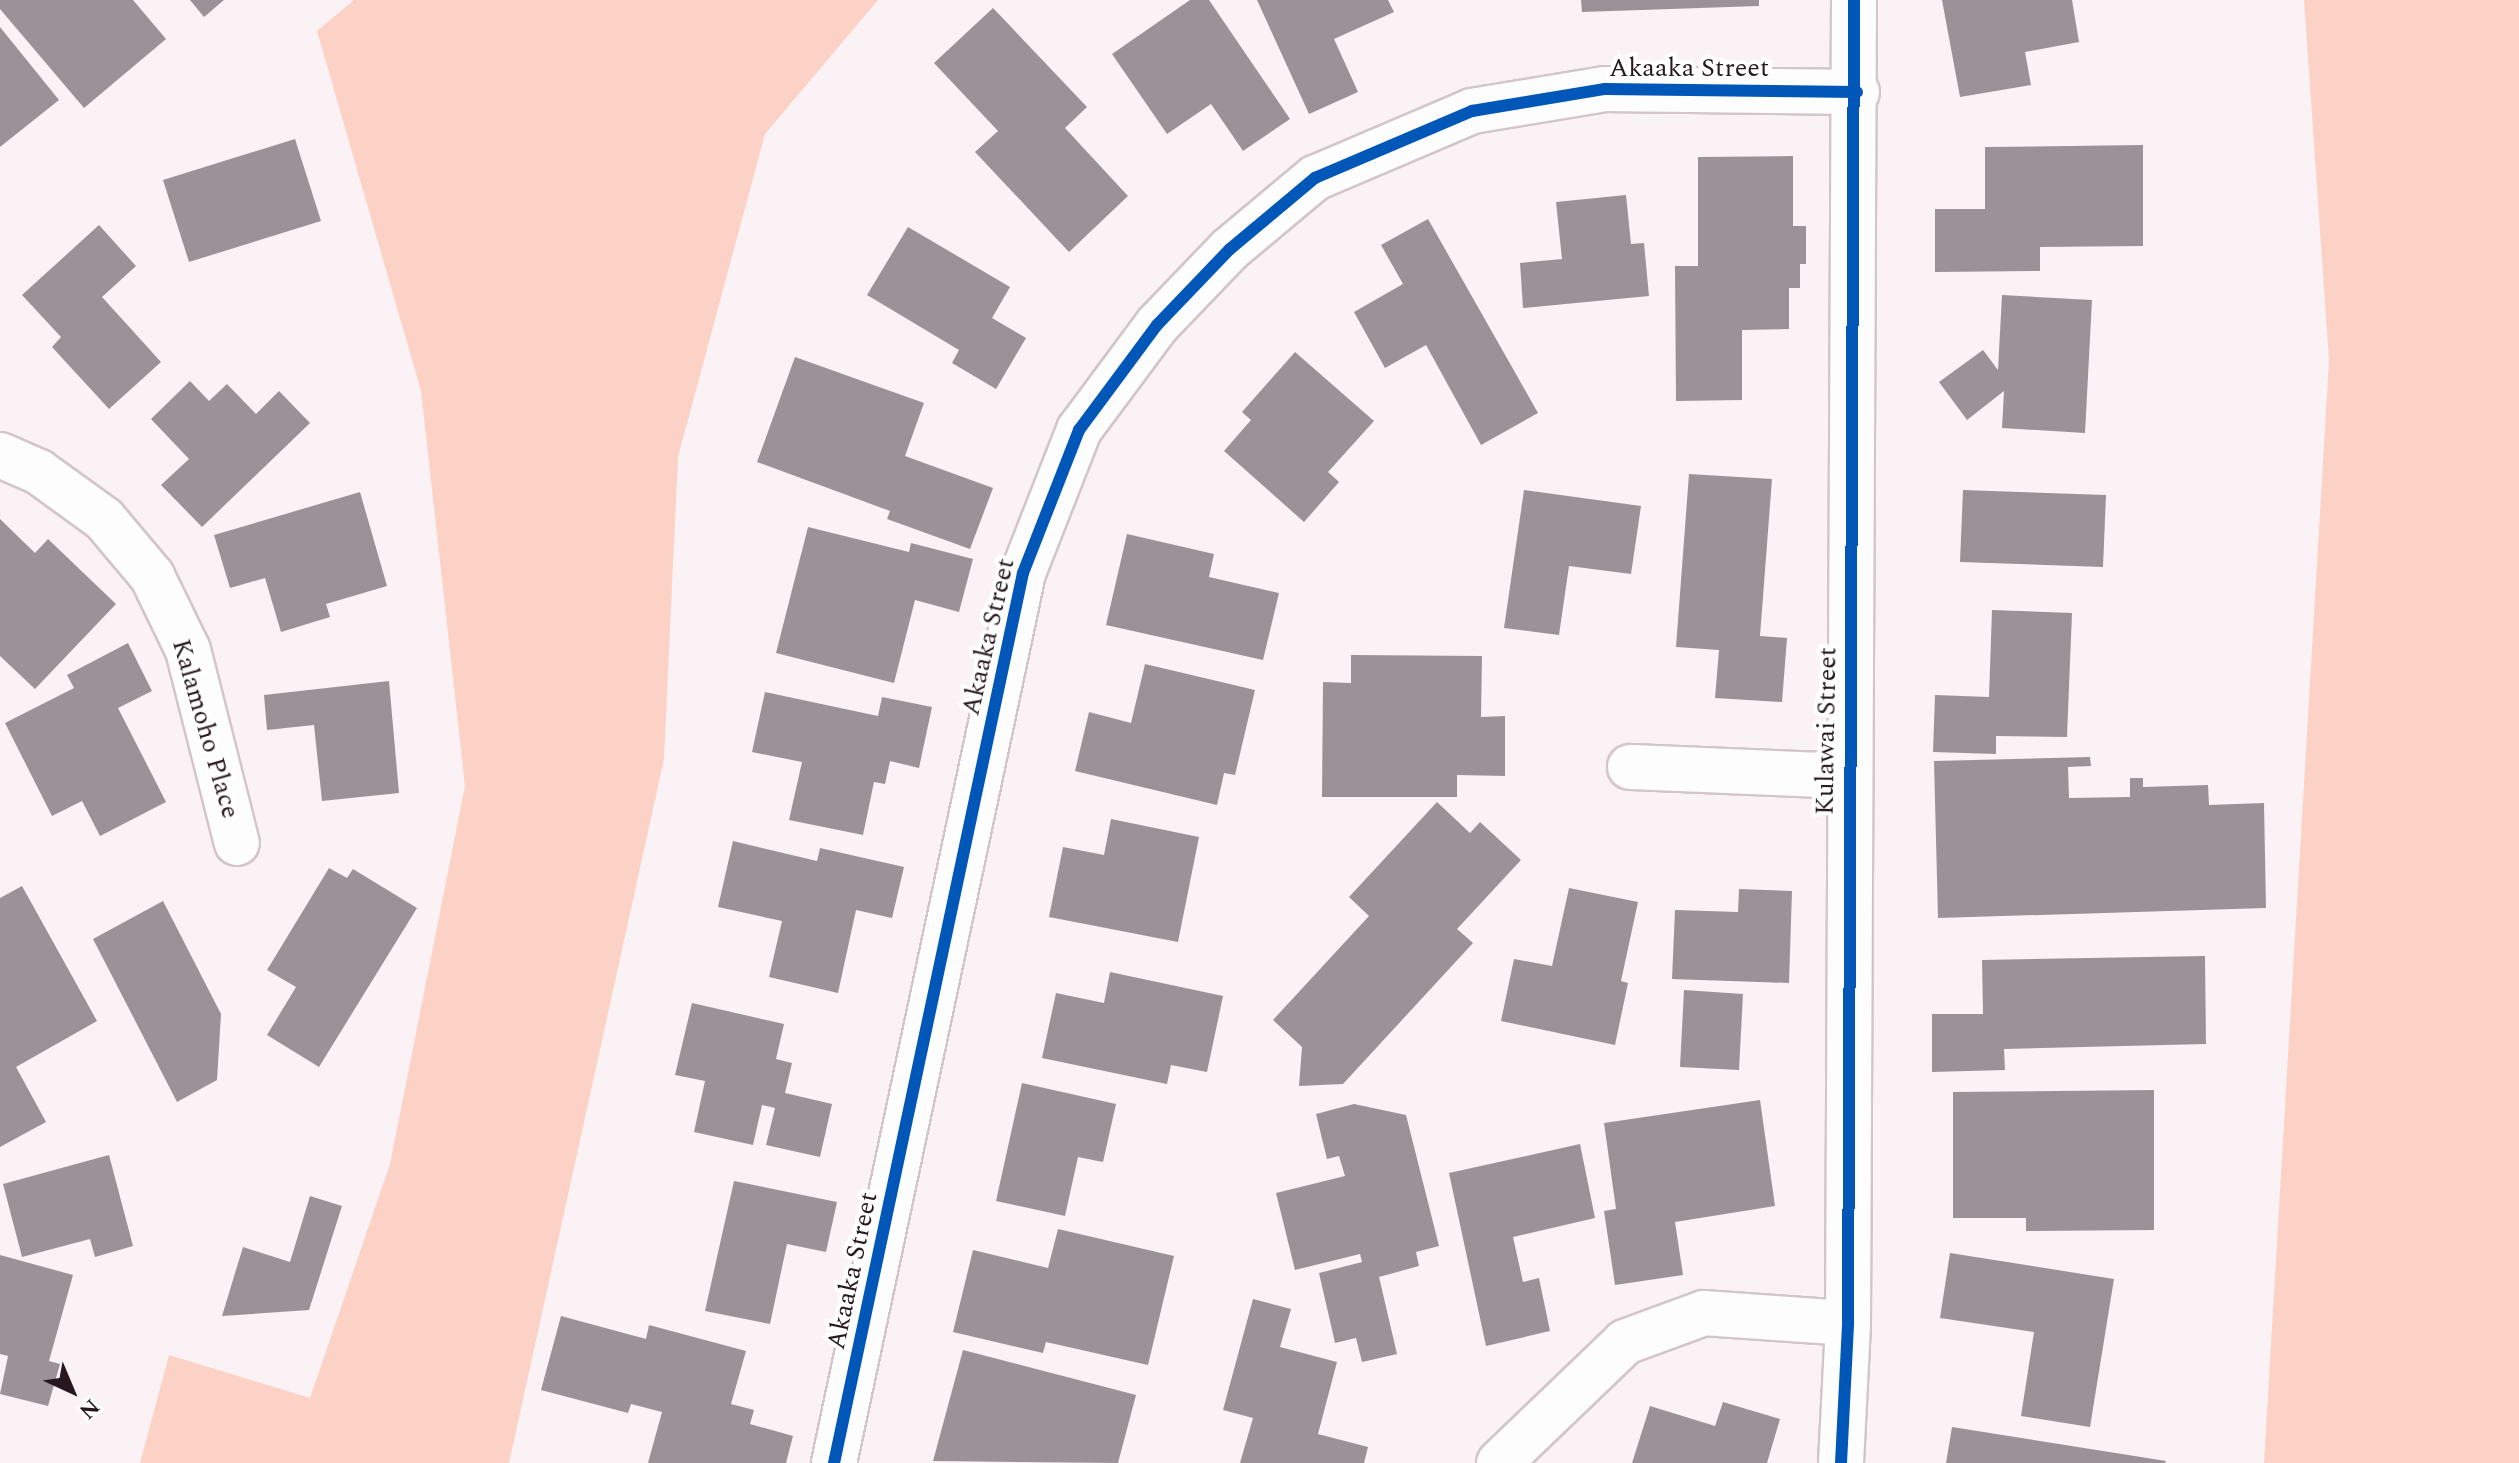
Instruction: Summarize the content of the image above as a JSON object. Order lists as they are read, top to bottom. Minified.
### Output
{"streets":{"street":["Akaaka Street","Kalamoho Place","Kulawai Street"]},"crossings":[["Akaaka Street","Kulawai Street"]],"north":"bottom right"}
